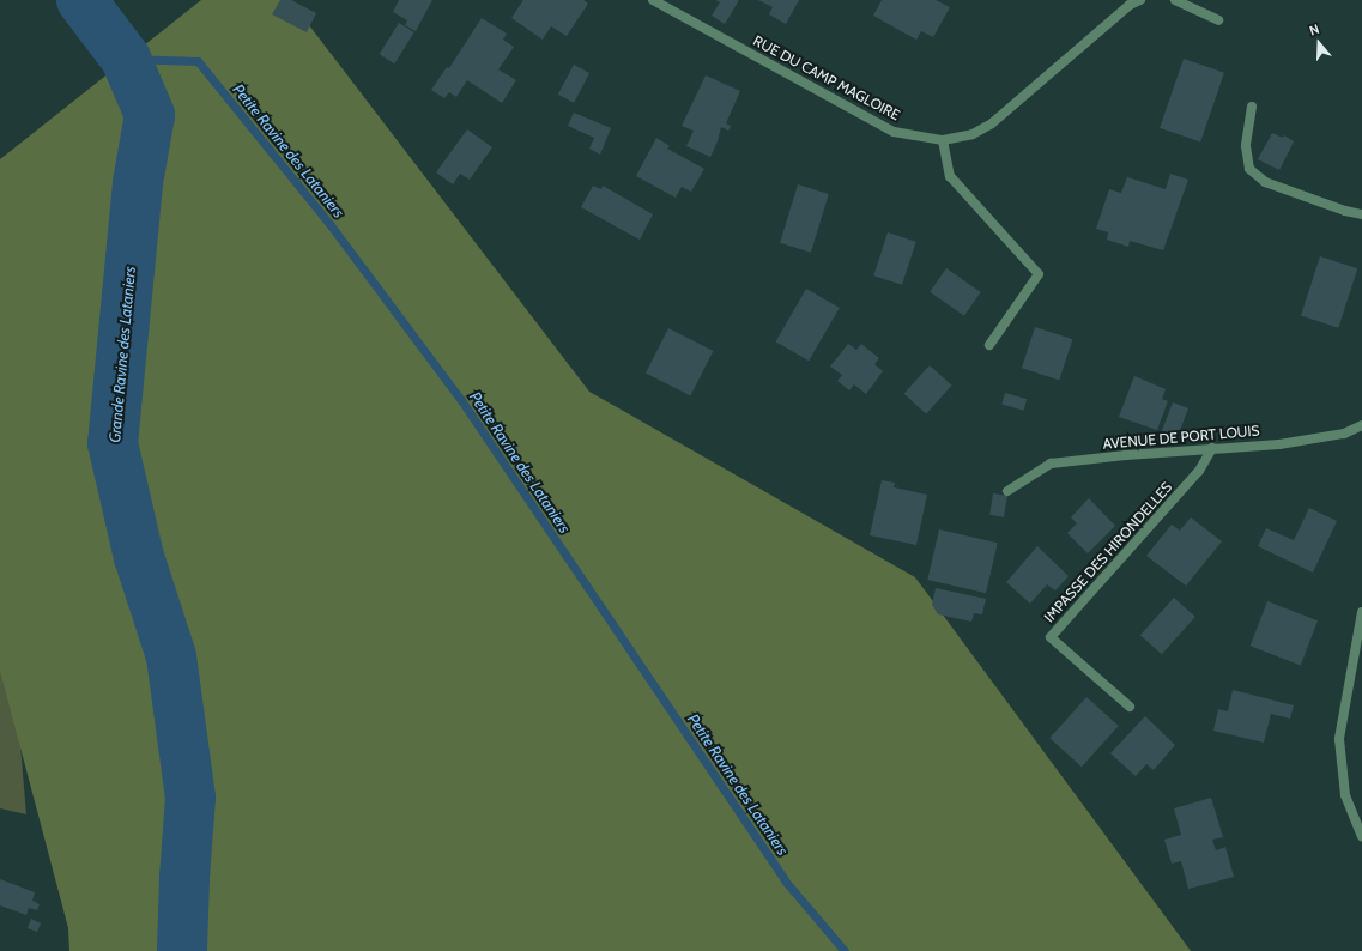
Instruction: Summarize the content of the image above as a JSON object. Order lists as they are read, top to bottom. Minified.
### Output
{"streets":{"street":["RUE DU CAMP MAGLOIRE","AVENUE DE PORT LOUIS","IMPASSE DES HIRONDELLES"]},"crossings":[["AVENUE DE PORT LOUIS","IMPASSE DES HIRONDELLES"]],"water":["Petite Ravine des Lataniers","Grande Ravine des Lataniers"],"north":"top"}
